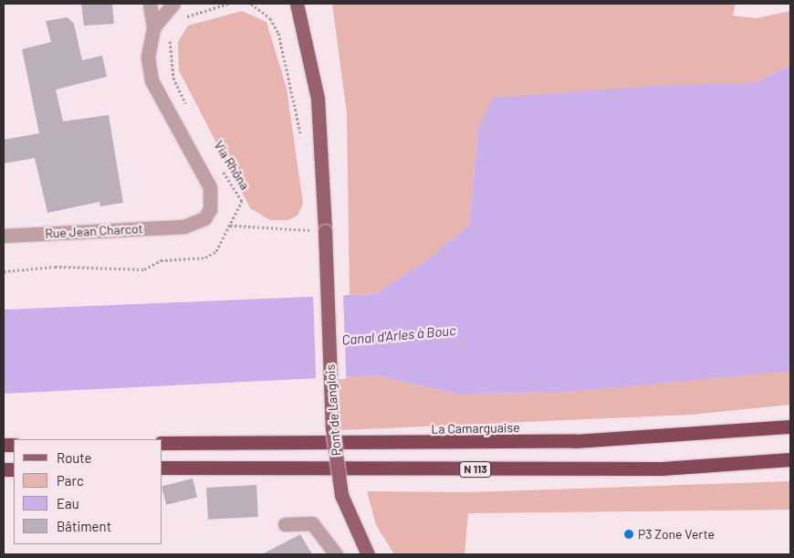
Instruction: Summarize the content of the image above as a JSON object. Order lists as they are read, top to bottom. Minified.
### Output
{"streets":{"highway":["La Camarguaise","N 113"],"main road":["Pont de Langlois"],"street":["Rue Jean Charcot"],"path":["Via Rhôna"]},"water":["Canal d'Arles à Bouc"],"places":["P3 Zone Verte"],"legend":["Route","Parc","Eau","Bâtiment"]}
